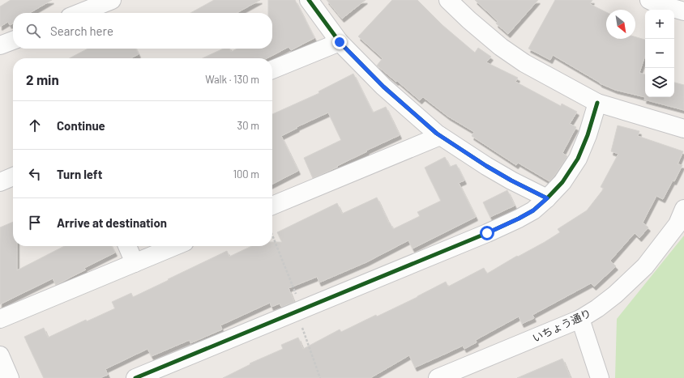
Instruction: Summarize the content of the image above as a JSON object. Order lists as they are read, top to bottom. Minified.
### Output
{"streets":{"street":["いちょう通り"]},"north":"bottom right","page":{"map_buttons":["+","−"],"search":"Search here","heading":["2 min","Walk · 130 m"],"list":[["Continue","30 m"],["Turn left","100 m"],"Arrive at destination"]}}
